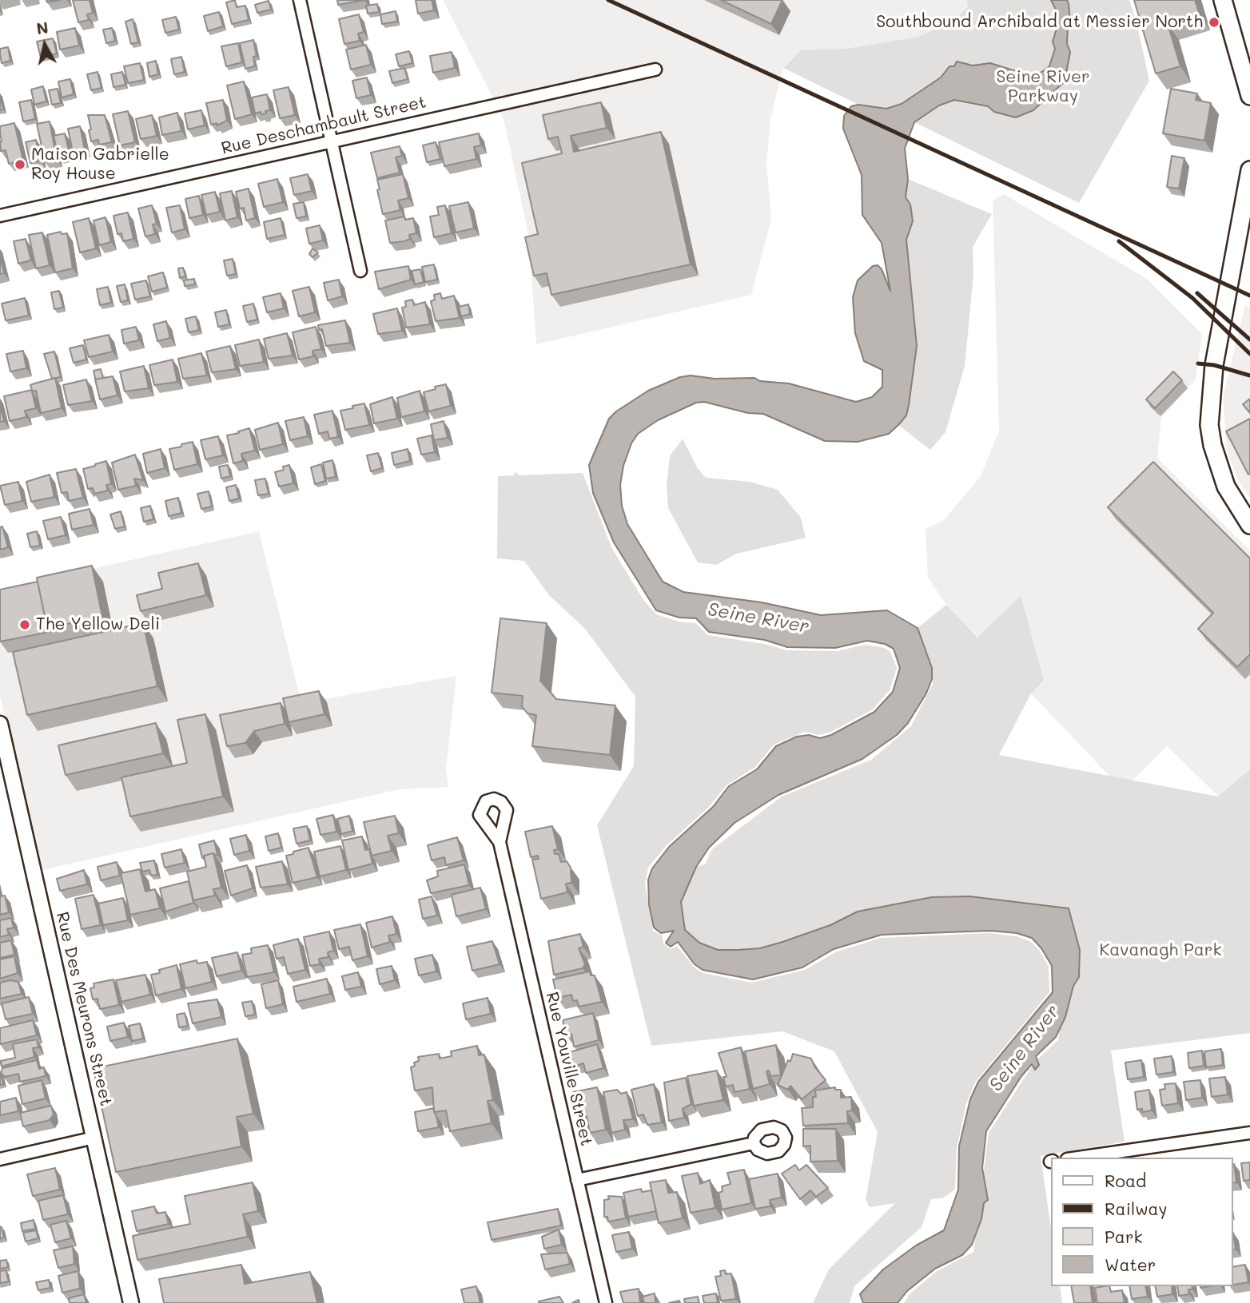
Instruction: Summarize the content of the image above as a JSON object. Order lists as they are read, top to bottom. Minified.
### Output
{"streets":{"street":["Rue Deschambault Street","Rue Des Meurons Street","Rue Youville Street"]},"water":["Seine River"],"parks":["Seine River Parkway","Kavanagh Park"],"places":["Southbound Archibald at Messier North","Maison Gabrielle Roy House","The Yellow Deli"],"legend":["Road","Railway","Park","Water"],"north":"top"}
